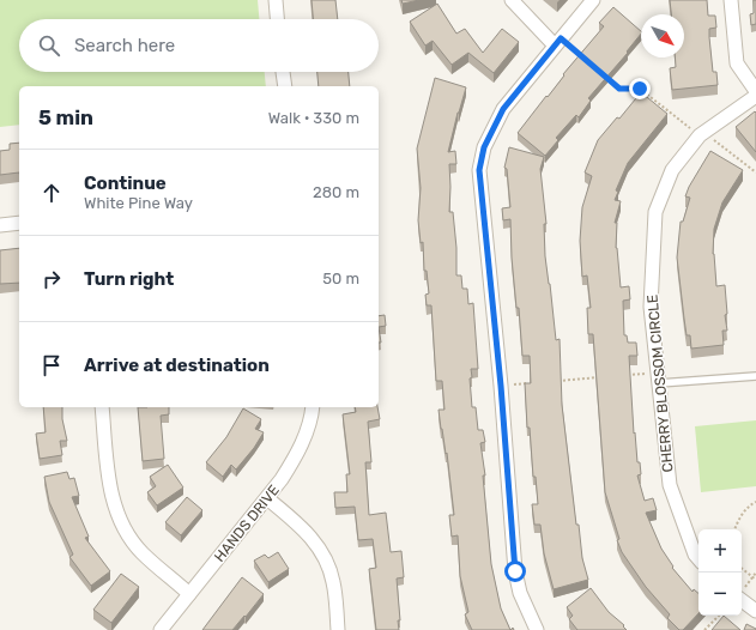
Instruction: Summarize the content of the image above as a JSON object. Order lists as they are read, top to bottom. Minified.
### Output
{"streets":{"street":["CHERRY BLOSSOM CIRCLE","HANDS DRIVE"]},"north":"bottom right","page":{"search":"Search here","heading":["5 min","Walk · 330 m"],"list":[["Continue","White Pine Way","280 m"],["Turn right","50 m"],"Arrive at destination"],"map_buttons":["+","−"]}}
